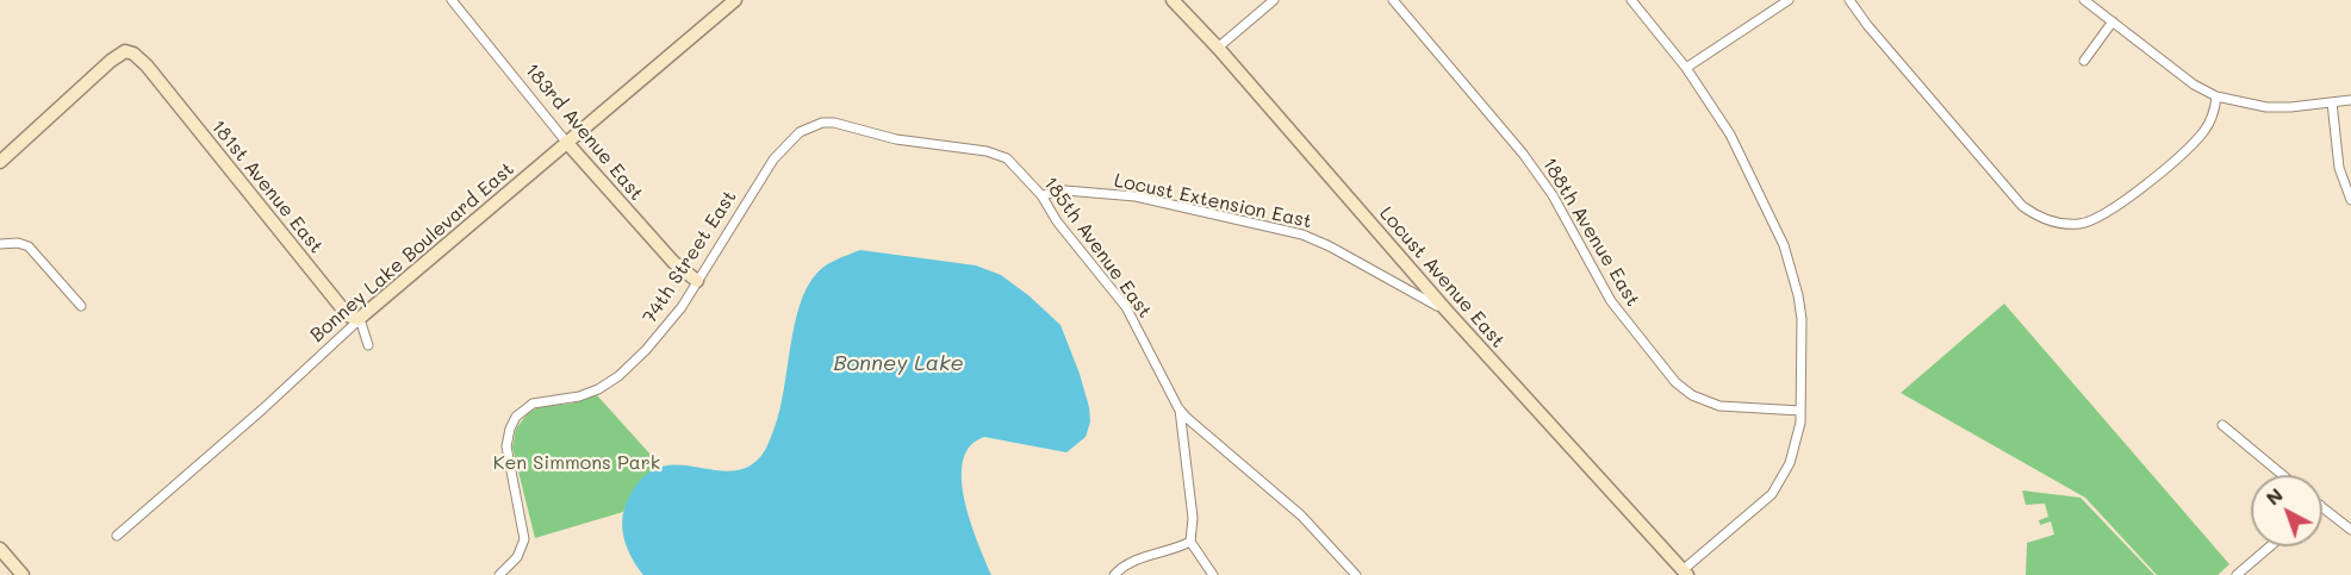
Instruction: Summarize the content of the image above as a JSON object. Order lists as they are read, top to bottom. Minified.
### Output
{"streets":{"street":["183rd Avenue East","181st Avenue East","Locust Extension East","188th Avenue East","185th Avenue East","Bonney Lake Boulevard East","74th Street East","Locust Avenue East"]},"crossings":[["183rd Avenue East","Bonney Lake Boulevard East"],["183rd Avenue East","74th Street East"],["181st Avenue East","Bonney Lake Boulevard East"],["Locust Extension East","185th Avenue East"],["Locust Extension East","Locust Avenue East"],["185th Avenue East","74th Street East"]],"water":["Bonney Lake"],"parks":["Ken Simmons Park"],"north":"top left"}
